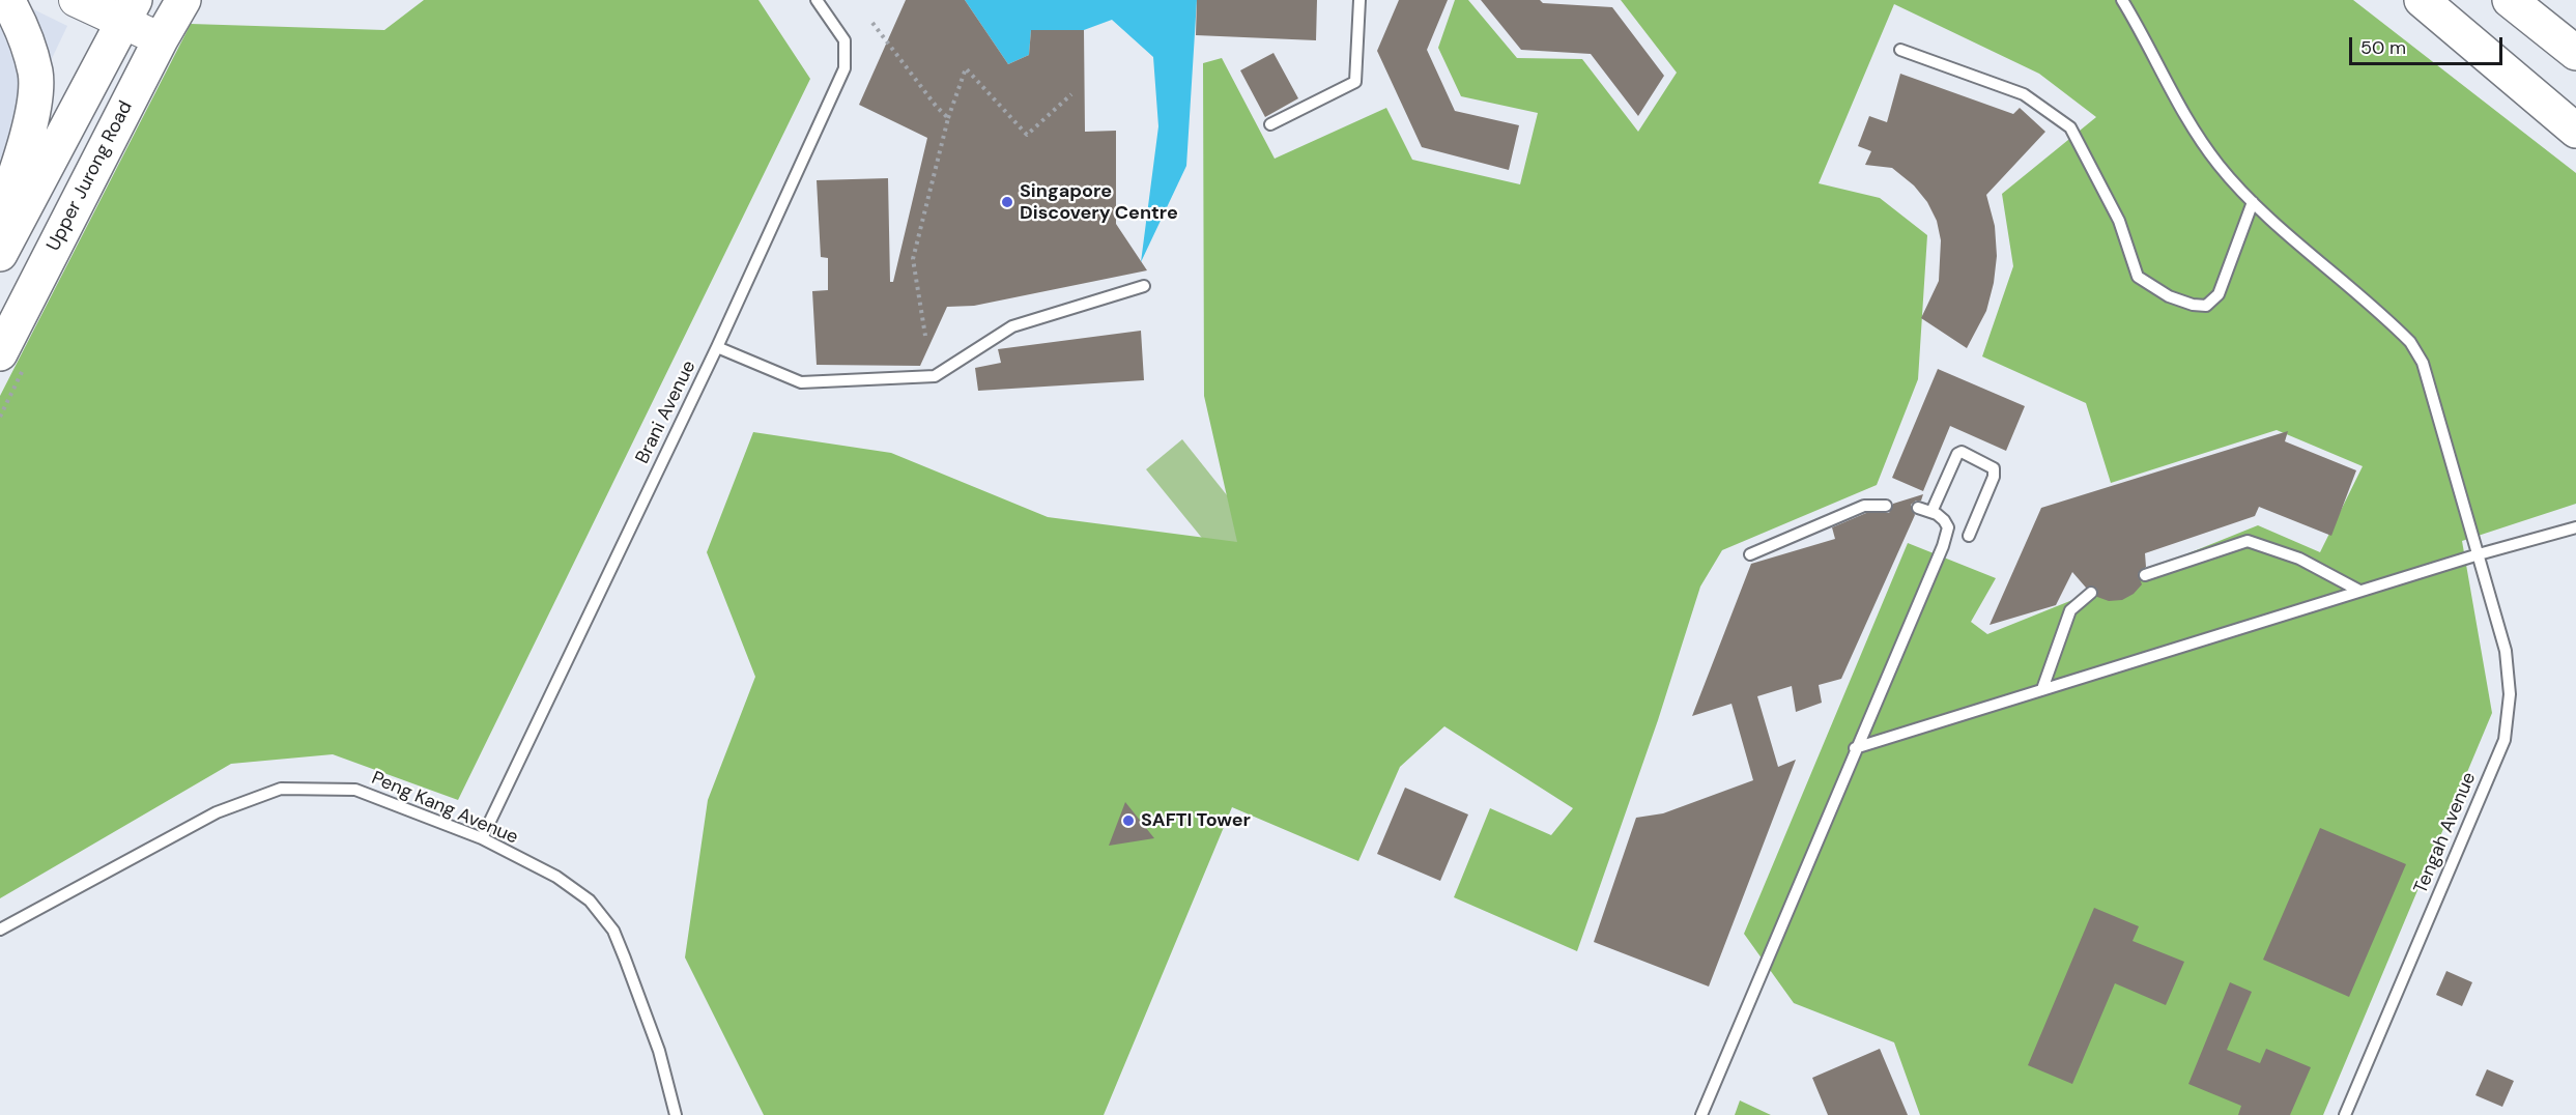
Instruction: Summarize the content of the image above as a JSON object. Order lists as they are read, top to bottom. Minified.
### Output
{"streets":{"main road":["Upper Jurong Road"],"lane":["Brani Avenue","Peng Kang Avenue","Tengah Avenue"]},"crossings":[["Brani Avenue","Peng Kang Avenue"]],"places":["Singapore Discovery Centre","SAFTI Tower"],"scale_bar":"50 m"}
